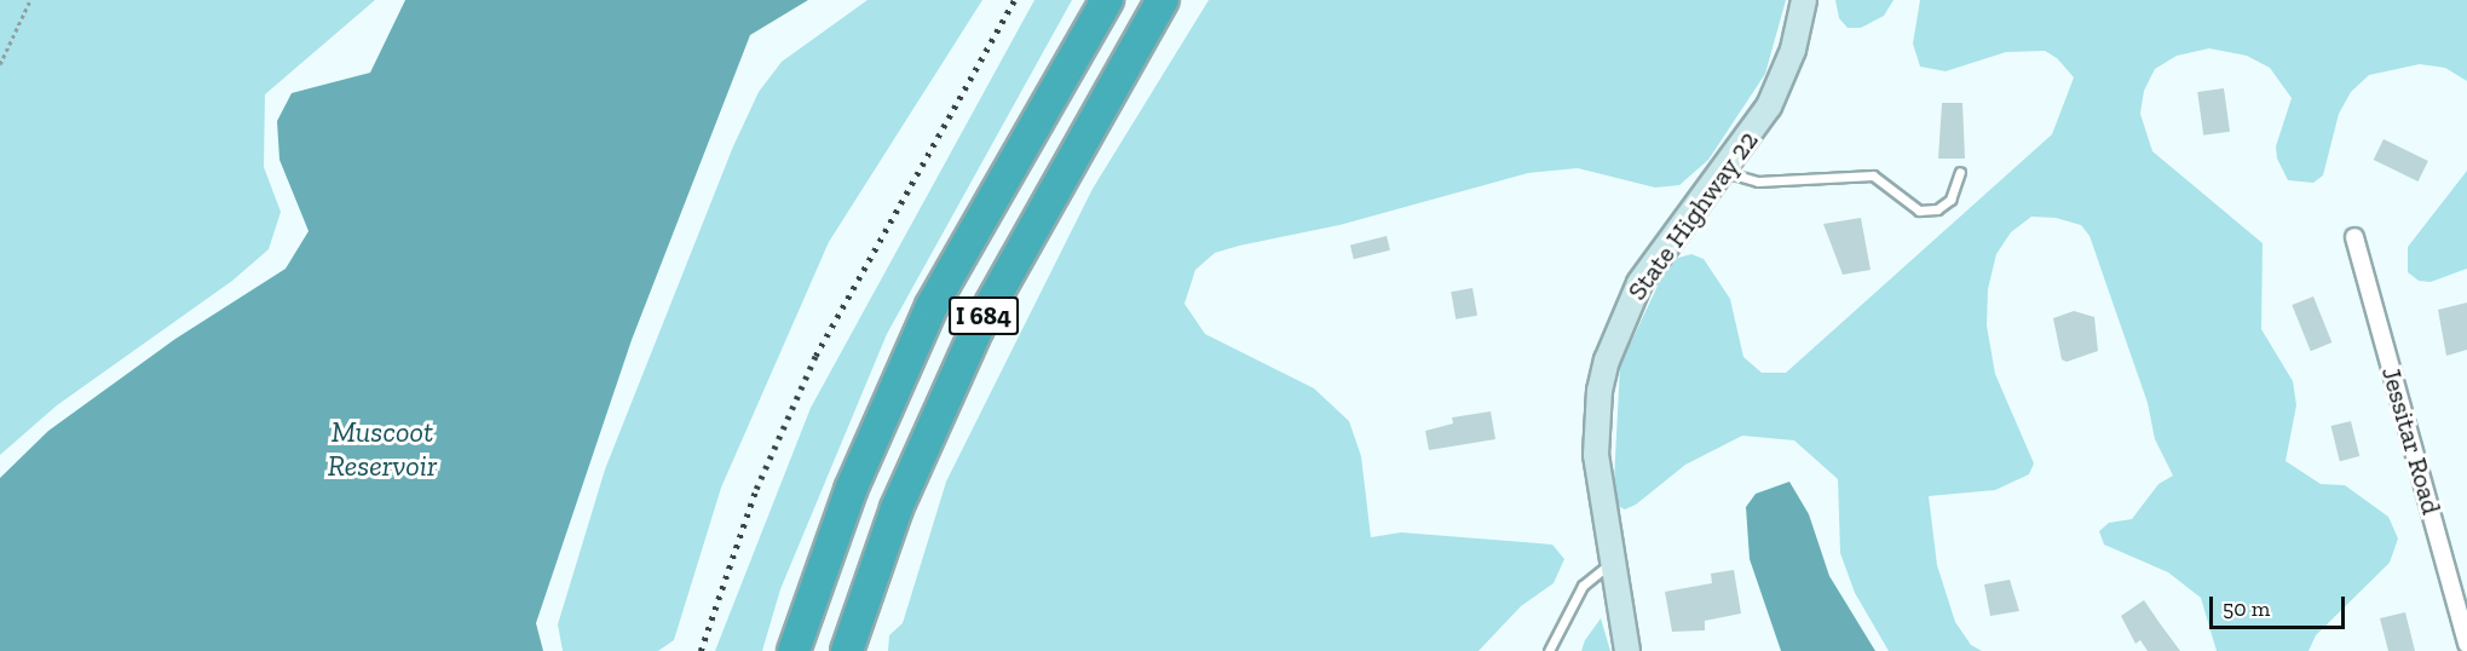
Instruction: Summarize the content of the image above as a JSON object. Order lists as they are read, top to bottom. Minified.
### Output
{"streets":{"highway":["I 684"],"main road":["State Highway 22"],"street":["Jessitar Road"]},"water":["Muscoot Reservoir"],"scale_bar":"50 m"}
